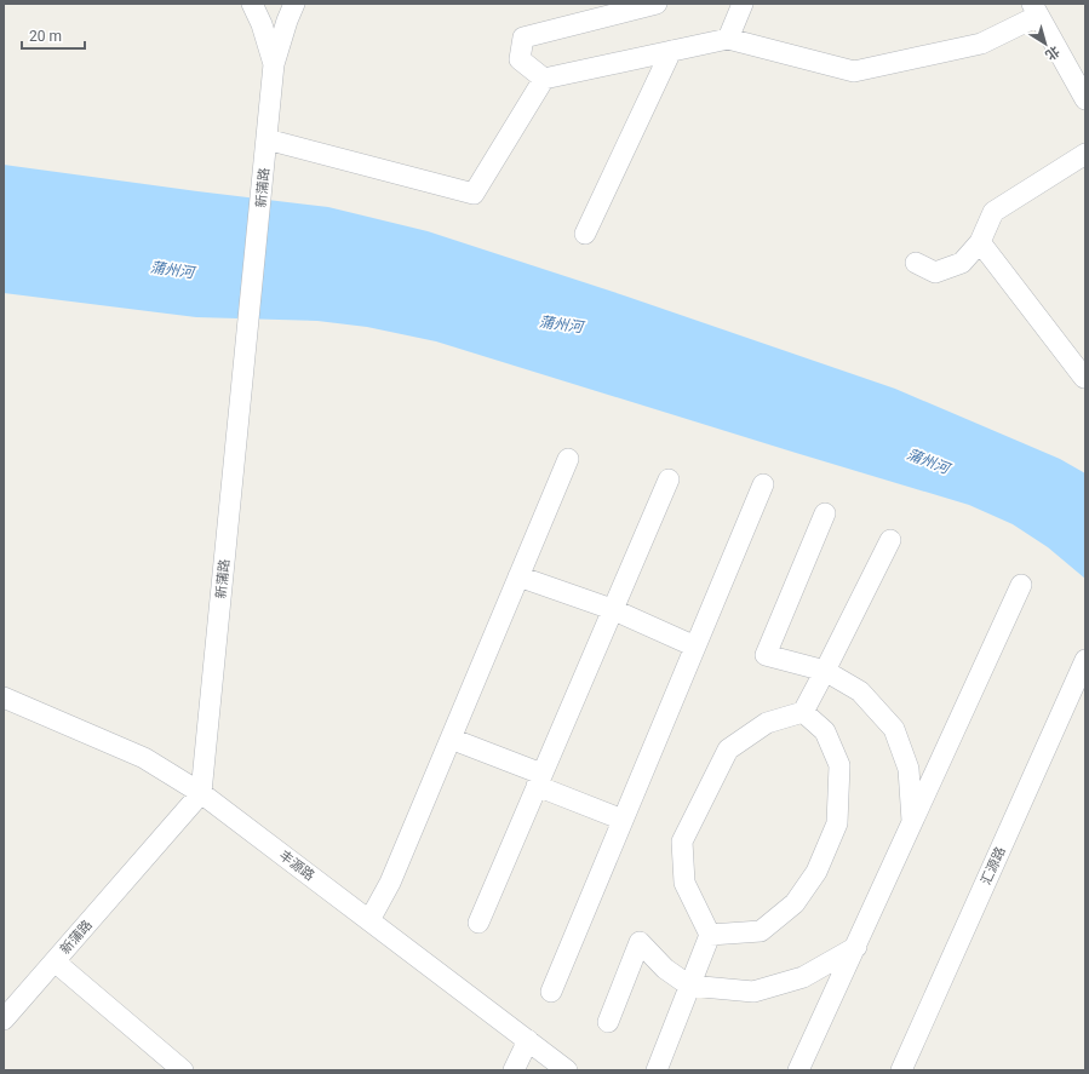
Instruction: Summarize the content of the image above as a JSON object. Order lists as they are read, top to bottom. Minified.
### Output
{"streets":{"street":["新蒲路","丰源路","汇源路"]},"crossings":[["新蒲路","丰源路"]],"water":["蒲州河"],"scale_bar":"20 m","north":"bottom right"}
